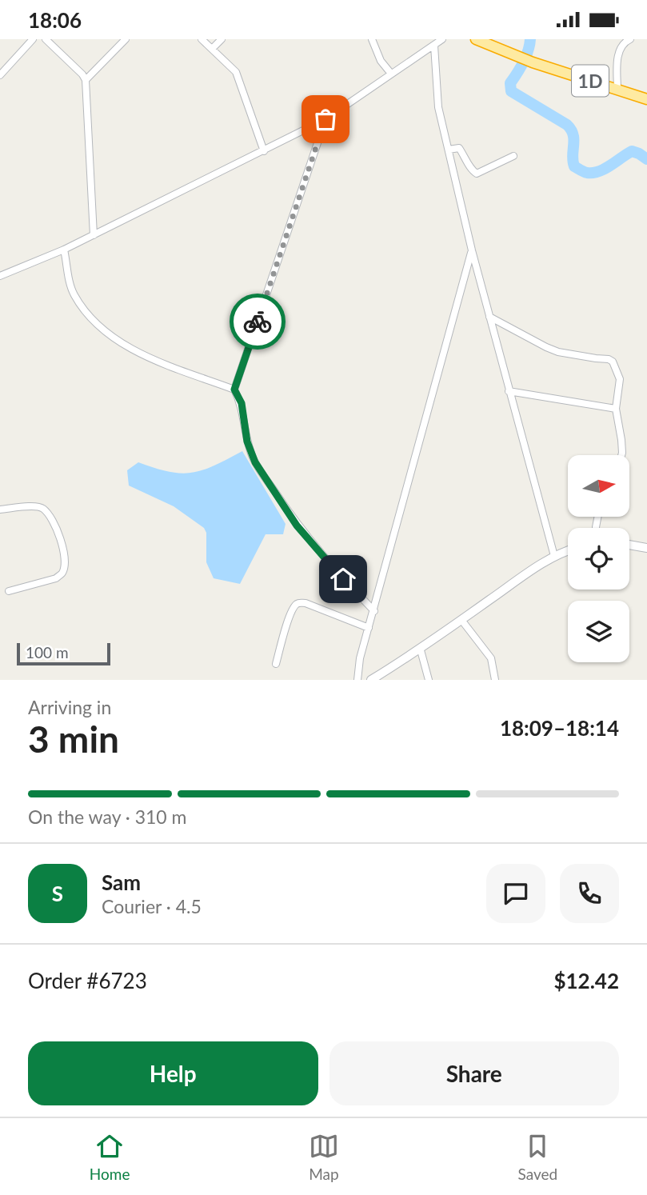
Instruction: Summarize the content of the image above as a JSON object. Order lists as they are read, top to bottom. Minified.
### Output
{"streets":{"highway":["1D"]},"scale_bar":"100 m","north":"right","page":{"status":"18:06","scale":"100 m","heading":["3 min","Arriving in","18:09–18:14"],"panel":["Sam","Courier · 4.5","Order #6723","$12.42"],"bar":"On the way · 310 m","round":"S","buttons":["Help","Share"],"tabs":["Home","Map","Saved"]}}
